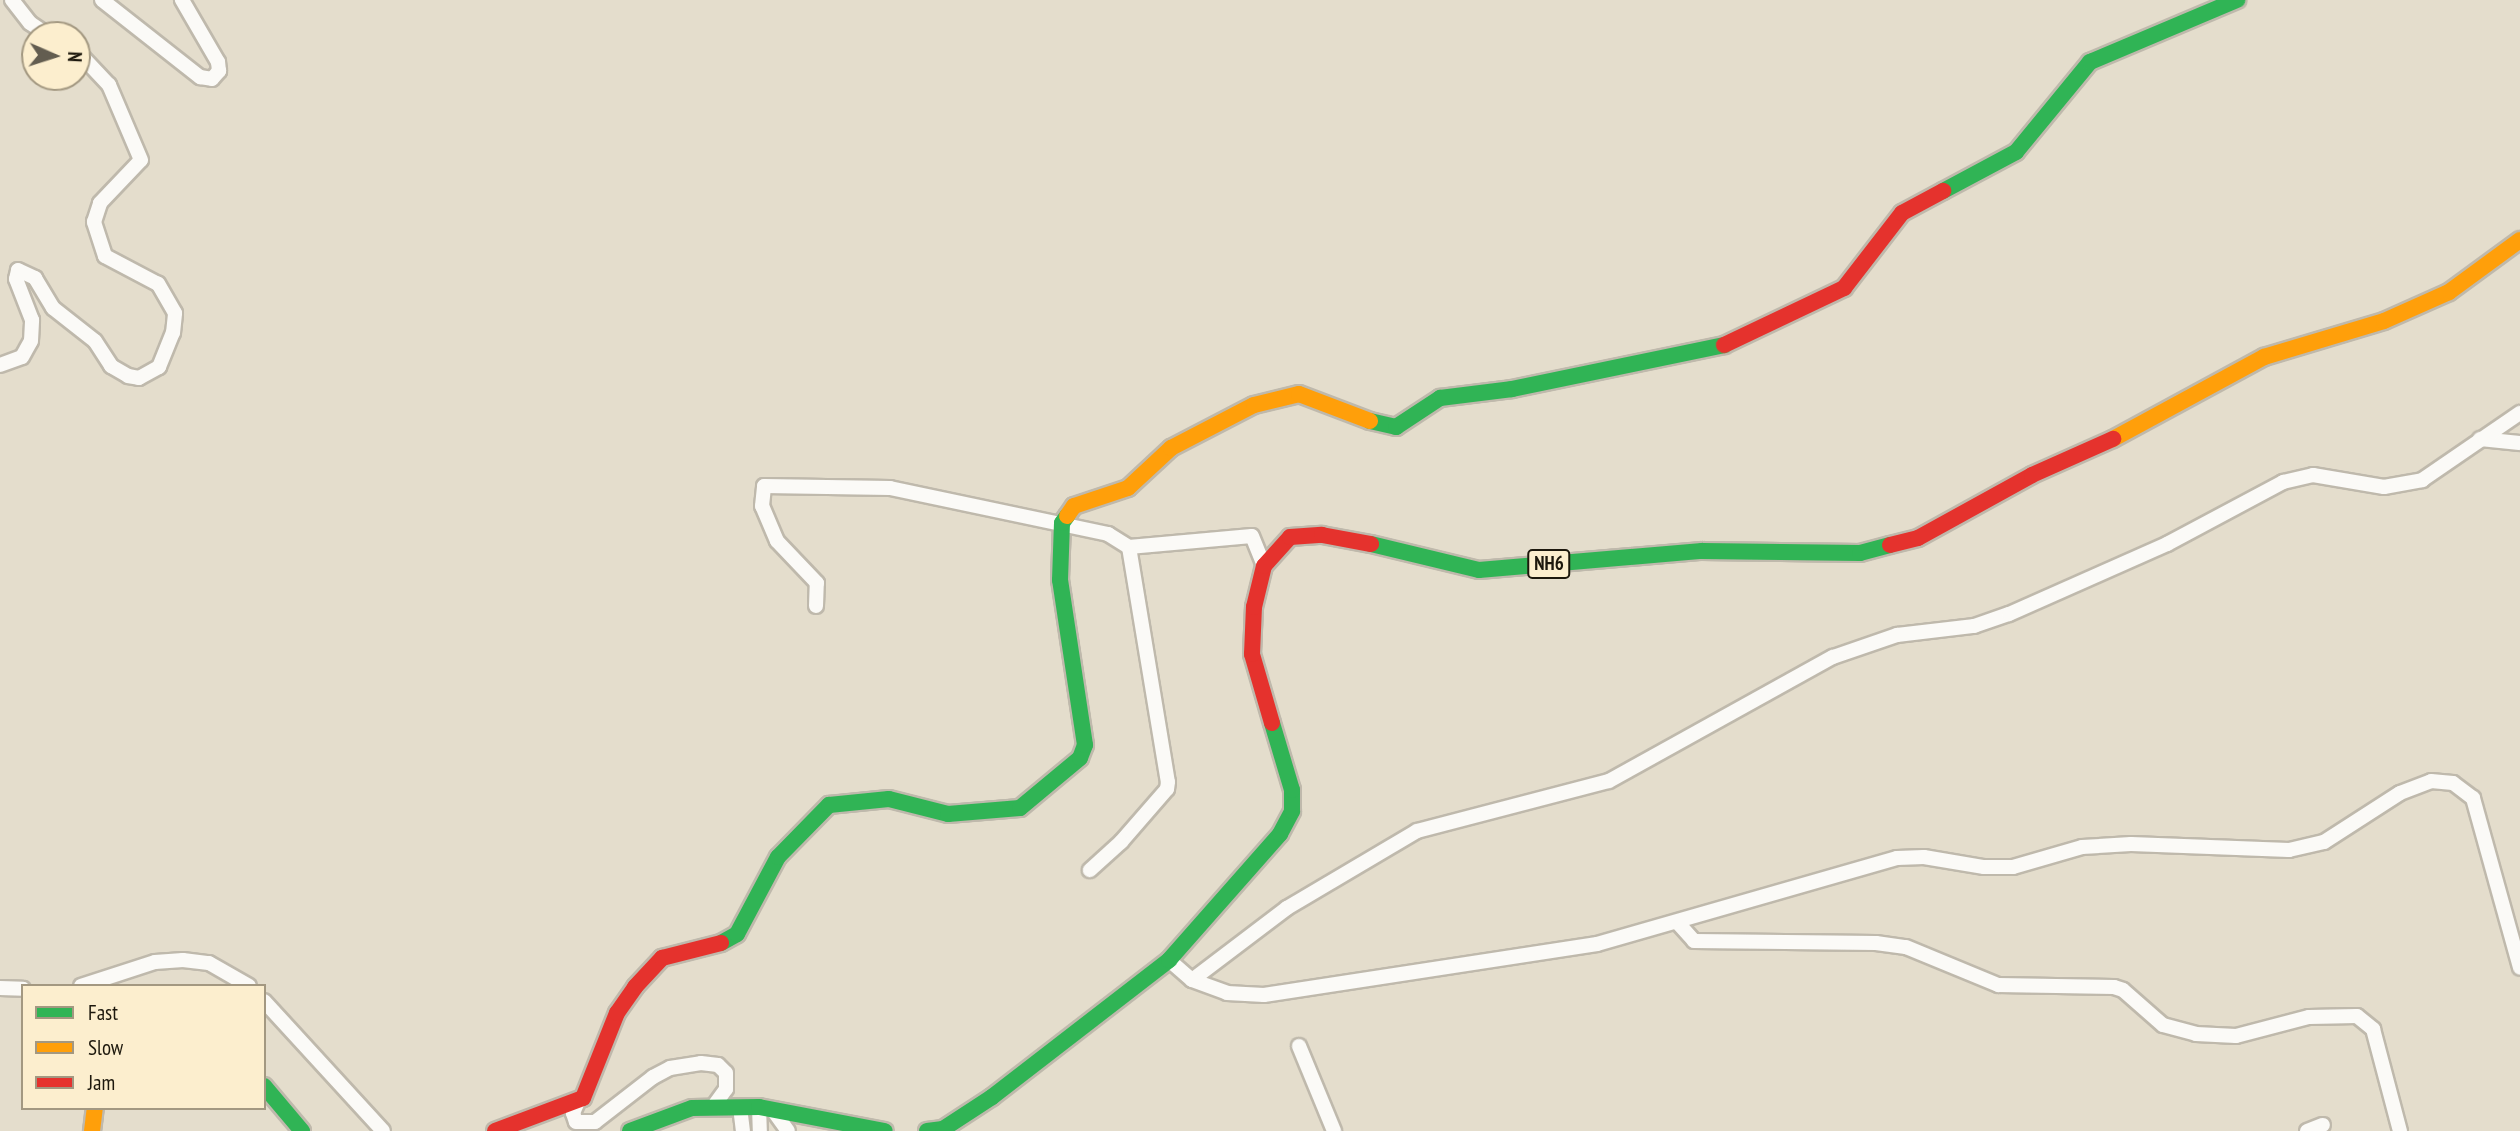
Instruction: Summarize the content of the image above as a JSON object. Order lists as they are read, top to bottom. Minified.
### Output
{"streets":{"main road":["NH6"]},"legend":["Fast","Slow","Jam"],"north":"right"}
